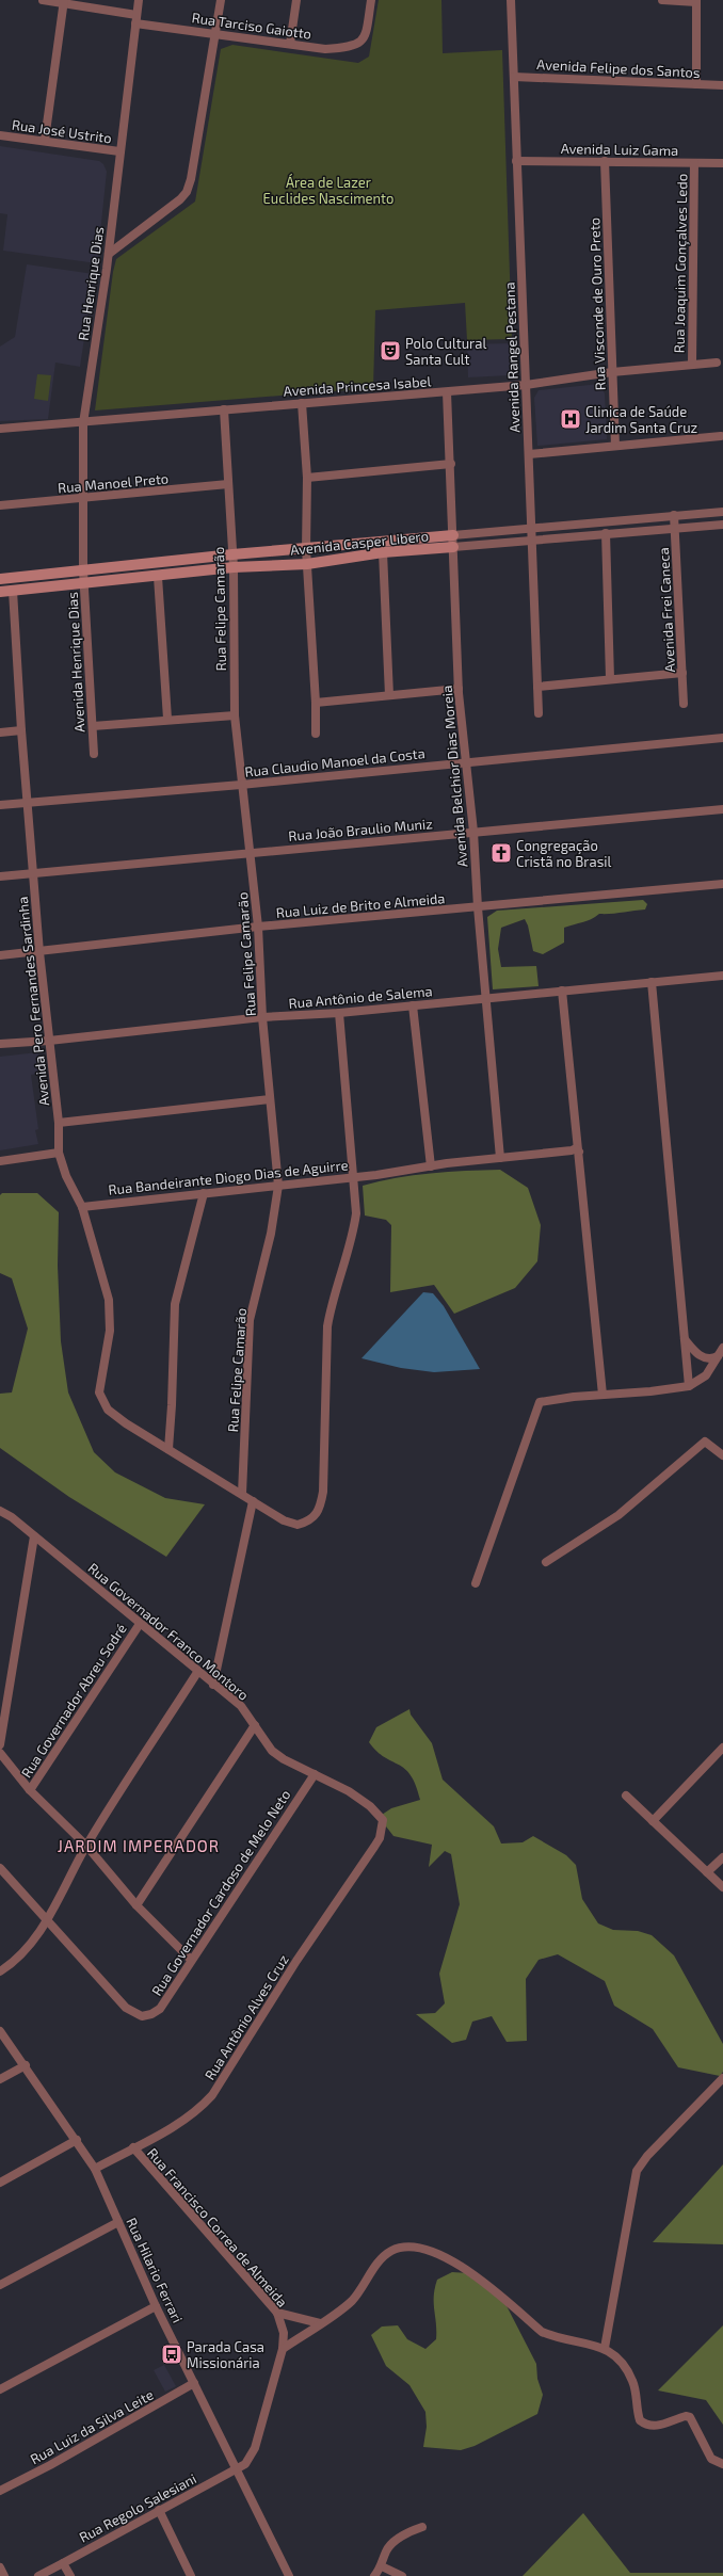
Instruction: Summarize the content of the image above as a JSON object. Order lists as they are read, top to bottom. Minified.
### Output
{"streets":{"street":["Rua Tarciso Gaiotto","Avenida Felipe dos Santos","Rua José Ustrito","Avenida Luiz Gama","Rua Joaquim Gonçalves Ledo","Rua Henrique Dias","Rua Visconde de Ouro Preto","Avenida Rangel Pestana","Avenida Princesa Isabel","Rua Manoel Preto","Avenida Casper Libero","Rua Felipe Camarão","Avenida Frei Caneca","Avenida Henrique Dias","Rua Claudio Manoel da Costa","Avenida Belchior Dias Moreia","Rua João Braulio Muniz","Rua Luiz de Brito e Almeida","Rua Antônio de Salema","Avenida Pero Fernandes Sardinha","Rua Bandeirante Diogo Dias de Aguirre","Rua Governador Franco Montoro","Rua Governador Abreu Sodré","Rua Governador Cardoso de Melo Neto","Rua Antônio Alves Cruz","Rua Francisco Correa de Almeida","Rua Hilario Ferrari","Rua Luiz da Silva Leite","Rua Regolo Salesiani"]},"crossings":[["Rua Tarciso Gaiotto","Rua Henrique Dias"],["Avenida Felipe dos Santos","Avenida Rangel Pestana"],["Rua José Ustrito","Rua Henrique Dias"],["Avenida Luiz Gama","Rua Joaquim Gonçalves Ledo"],["Avenida Luiz Gama","Rua Visconde de Ouro Preto"],["Avenida Luiz Gama","Avenida Rangel Pestana"],["Rua Joaquim Gonçalves Ledo","Avenida Princesa Isabel"],["Rua Henrique Dias","Avenida Princesa Isabel"],["Rua Henrique Dias","Rua Manoel Preto"],["Rua Henrique Dias","Avenida Casper Libero"],["Rua Henrique Dias","Avenida Henrique Dias"],["Rua Visconde de Ouro Preto","Avenida Princesa Isabel"],["Avenida Rangel Pestana","Avenida Princesa Isabel"],["Avenida Rangel Pestana","Avenida Casper Libero"],["Avenida Princesa Isabel","Rua Felipe Camarão"],["Avenida Princesa Isabel","Avenida Belchior Dias Moreia"],["Rua Manoel Preto","Rua Felipe Camarão"],["Avenida Casper Libero","Rua Felipe Camarão"],["Avenida Casper Libero","Avenida Frei Caneca"],["Avenida Casper Libero","Avenida Henrique Dias"],["Avenida Casper Libero","Avenida Belchior Dias Moreia"],["Avenida Casper Libero","Avenida Pero Fernandes Sardinha"],["Rua Felipe Camarão","Rua Claudio Manoel da Costa"],["Rua Felipe Camarão","Rua João Braulio Muniz"],["Rua Felipe Camarão","Rua Luiz de Brito e Almeida"],["Rua Felipe Camarão","Rua Antônio de Salema"],["Rua Felipe Camarão","Rua Bandeirante Diogo Dias de Aguirre"],["Rua Claudio Manoel da Costa","Avenida Belchior Dias Moreia"],["Rua Claudio Manoel da Costa","Avenida Pero Fernandes Sardinha"],["Avenida Belchior Dias Moreia","Rua João Braulio Muniz"],["Avenida Belchior Dias Moreia","Rua Luiz de Brito e Almeida"],["Avenida Belchior Dias Moreia","Rua Antônio de Salema"],["Avenida Belchior Dias Moreia","Rua Bandeirante Diogo Dias de Aguirre"],["Rua João Braulio Muniz","Avenida Pero Fernandes Sardinha"],["Rua Luiz de Brito e Almeida","Avenida Pero Fernandes Sardinha"],["Rua Antônio de Salema","Avenida Pero Fernandes Sardinha"],["Avenida Pero Fernandes Sardinha","Rua Bandeirante Diogo Dias de Aguirre"],["Rua Governador Franco Montoro","Rua Governador Abreu Sodré"],["Rua Governador Franco Montoro","Rua Governador Cardoso de Melo Neto"],["Rua Governador Franco Montoro","Rua Antônio Alves Cruz"],["Rua Antônio Alves Cruz","Rua Francisco Correa de Almeida"],["Rua Antônio Alves Cruz","Rua Hilario Ferrari"],["Rua Francisco Correa de Almeida","Rua Hilario Ferrari"],["Rua Francisco Correa de Almeida","Rua Regolo Salesiani"],["Rua Hilario Ferrari","Rua Luiz da Silva Leite"],["Rua Hilario Ferrari","Rua Regolo Salesiani"]],"districts":["JARDIM IMPERADOR"],"parks":["Área de Lazer Euclides Nascimento"],"places":{"theatre":["Polo Cultural Santa Cult"],"hospital":["Clinica de Saúde Jardim Santa Cruz"],"church":["Congregação Cristã no Brasil"],"bus stop":["Parada Casa Missionária"]}}
